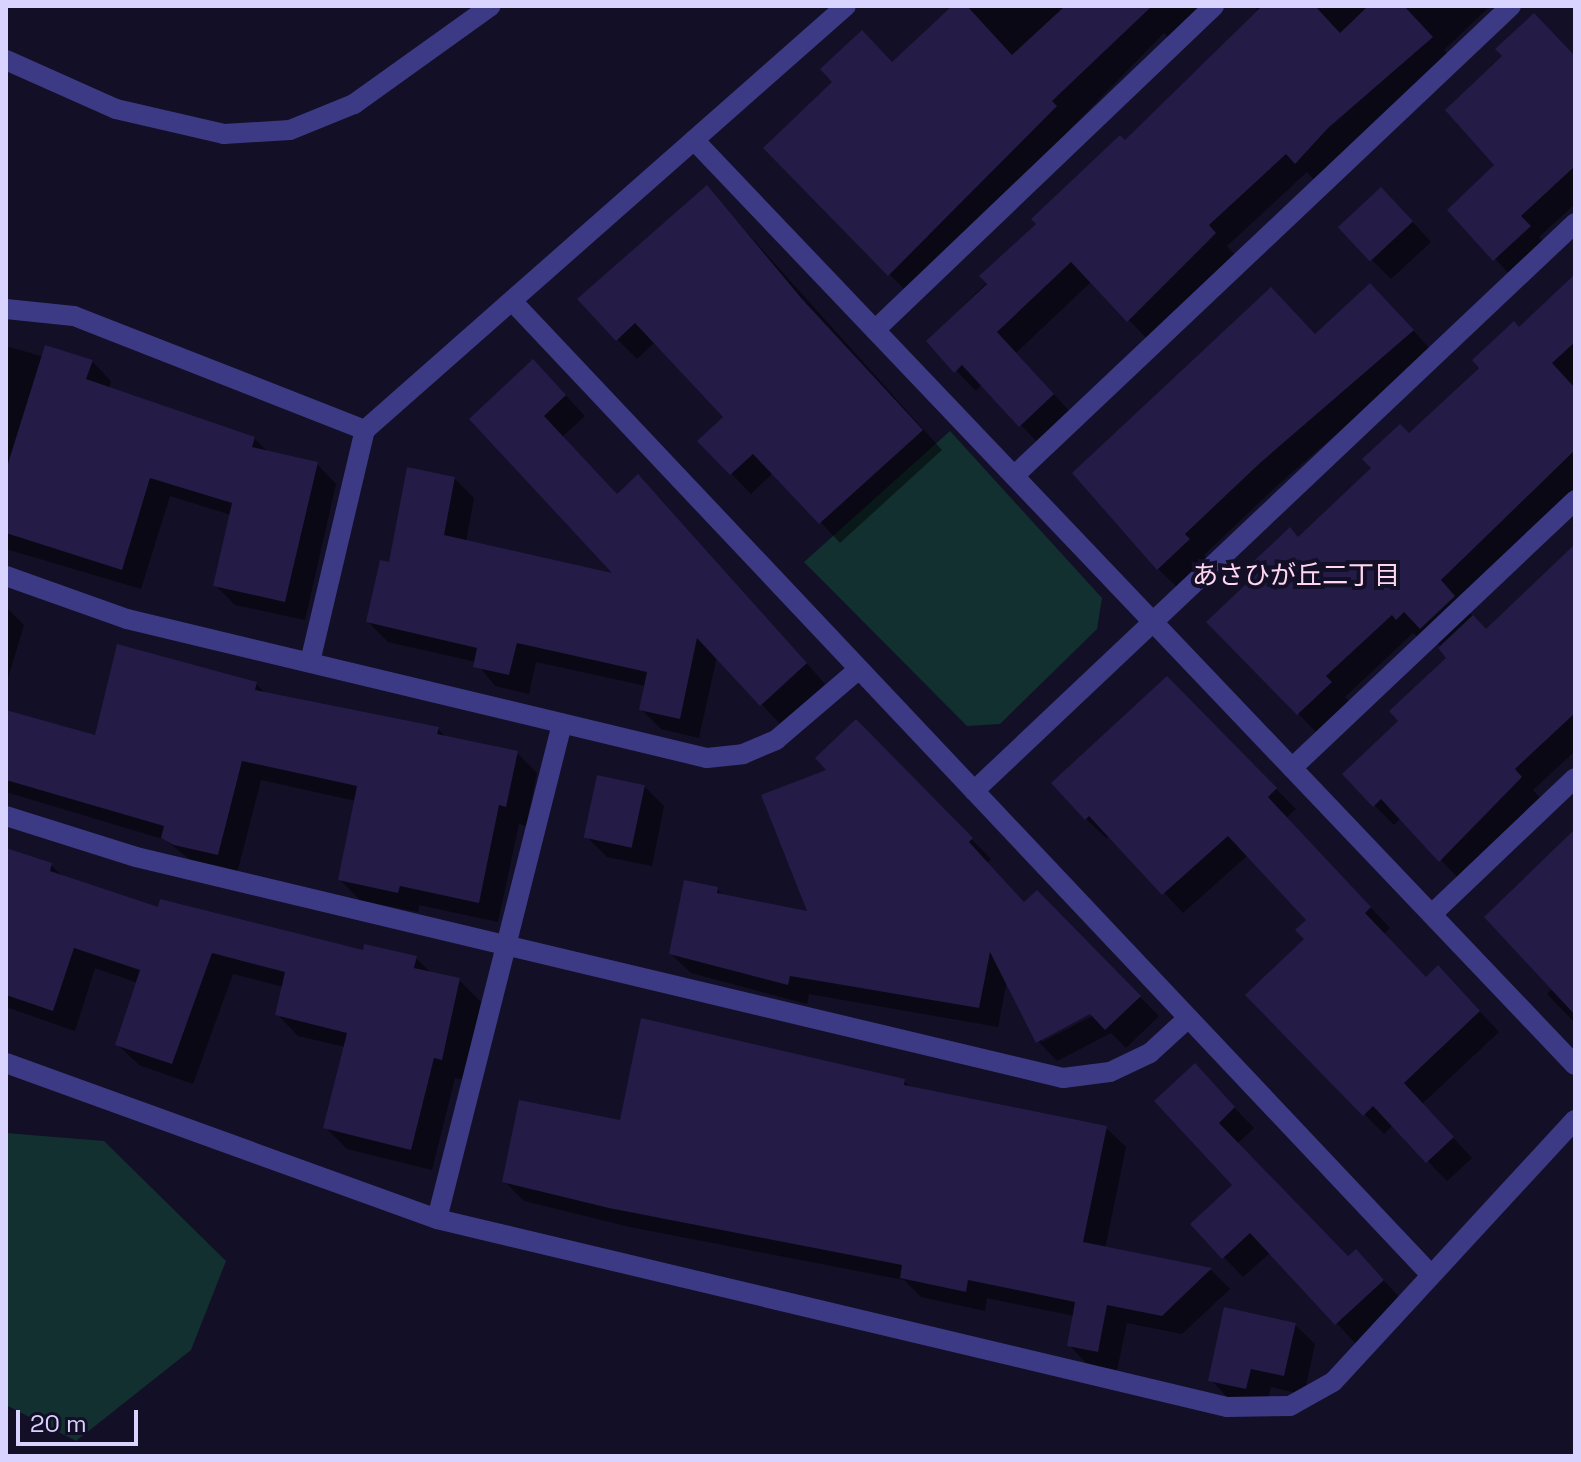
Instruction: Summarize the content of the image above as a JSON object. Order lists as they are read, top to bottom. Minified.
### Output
{"districts":["あさひが丘二丁目"],"scale_bar":"20 m"}
